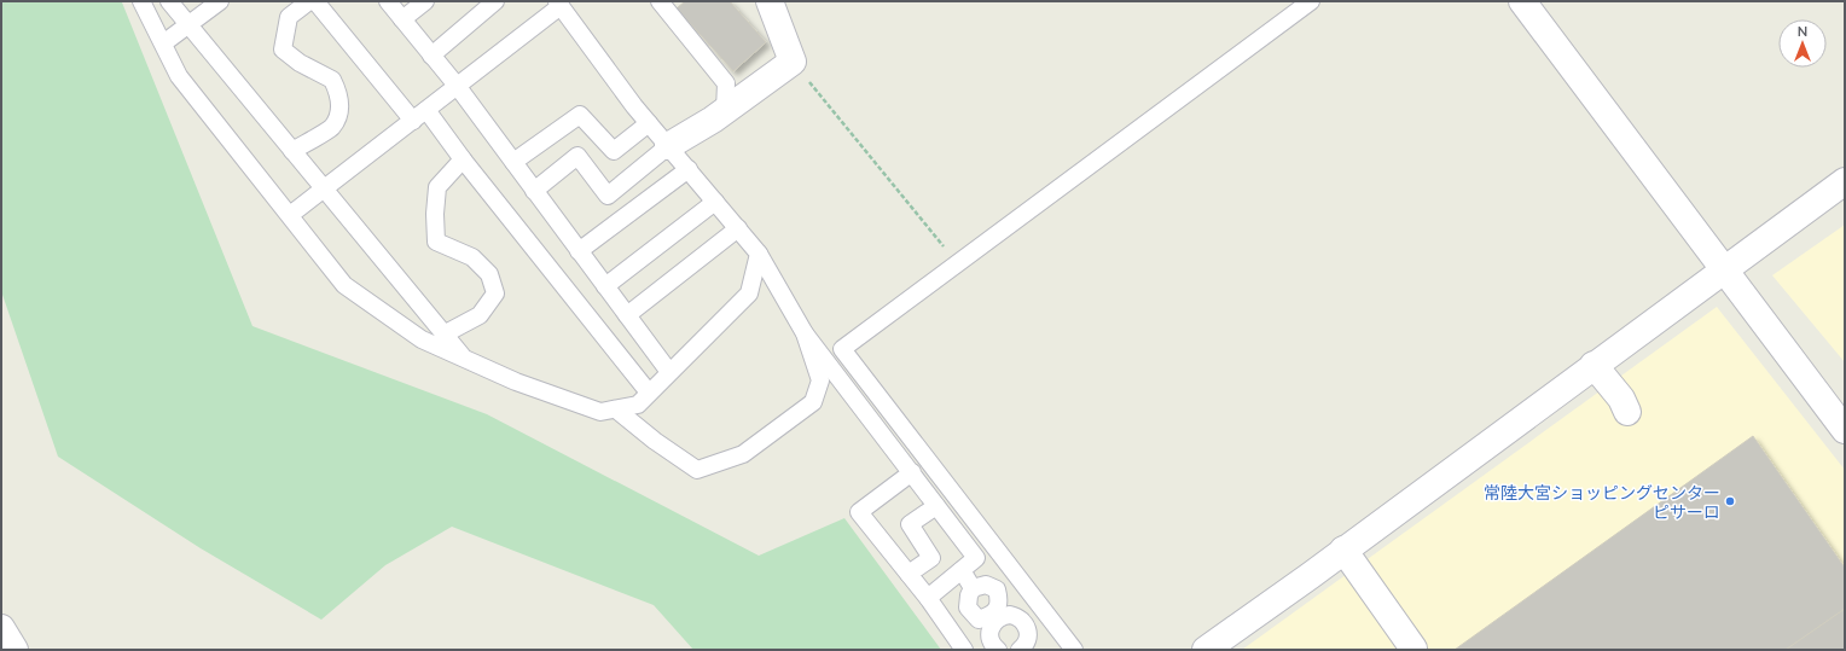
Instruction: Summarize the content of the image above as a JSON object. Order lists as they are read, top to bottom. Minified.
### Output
{"places":["常陸大宮ショッピングセンター ピサーロ"],"north":"top"}
